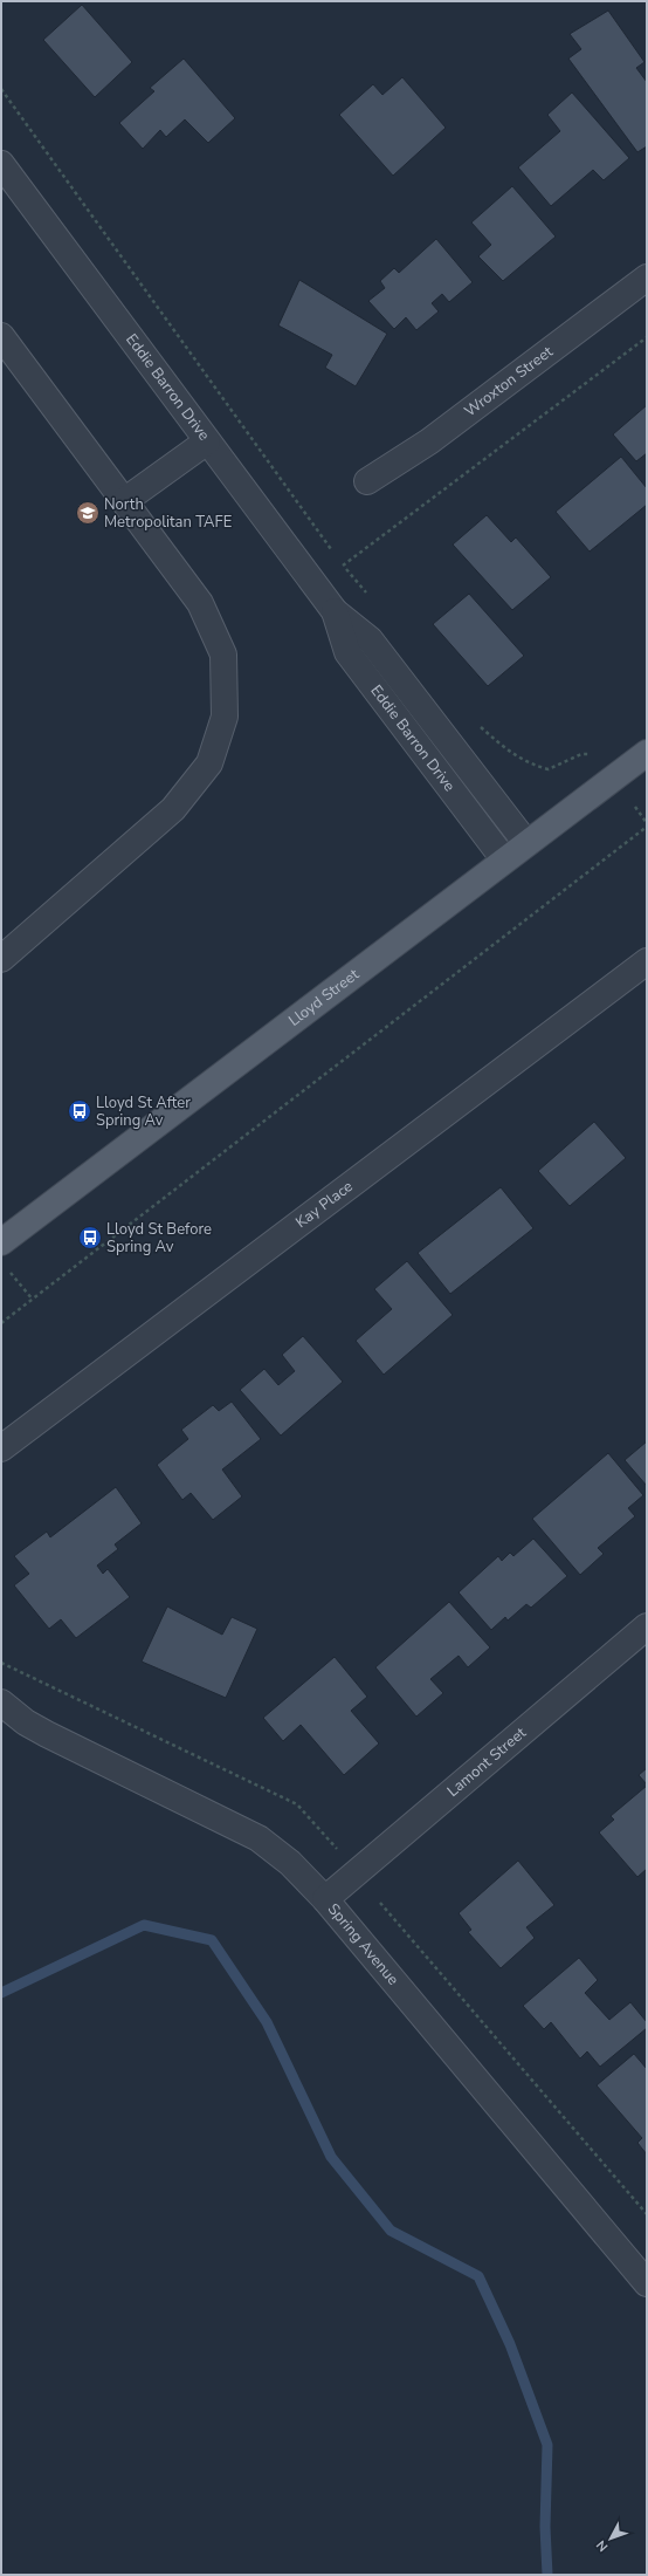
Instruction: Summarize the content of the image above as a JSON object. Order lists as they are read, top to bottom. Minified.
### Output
{"streets":{"main road":["Lloyd Street"],"street":["Wroxton Street","Eddie Barron Drive","Kay Place","Lamont Street","Spring Avenue"]},"crossings":[["Eddie Barron Drive","Lloyd Street"],["Lamont Street","Spring Avenue"]],"places":{"school or university":["North Metropolitan TAFE"],"bus stop":["Lloyd St After Spring Av","Lloyd St Before Spring Av"]},"north":"bottom left"}
